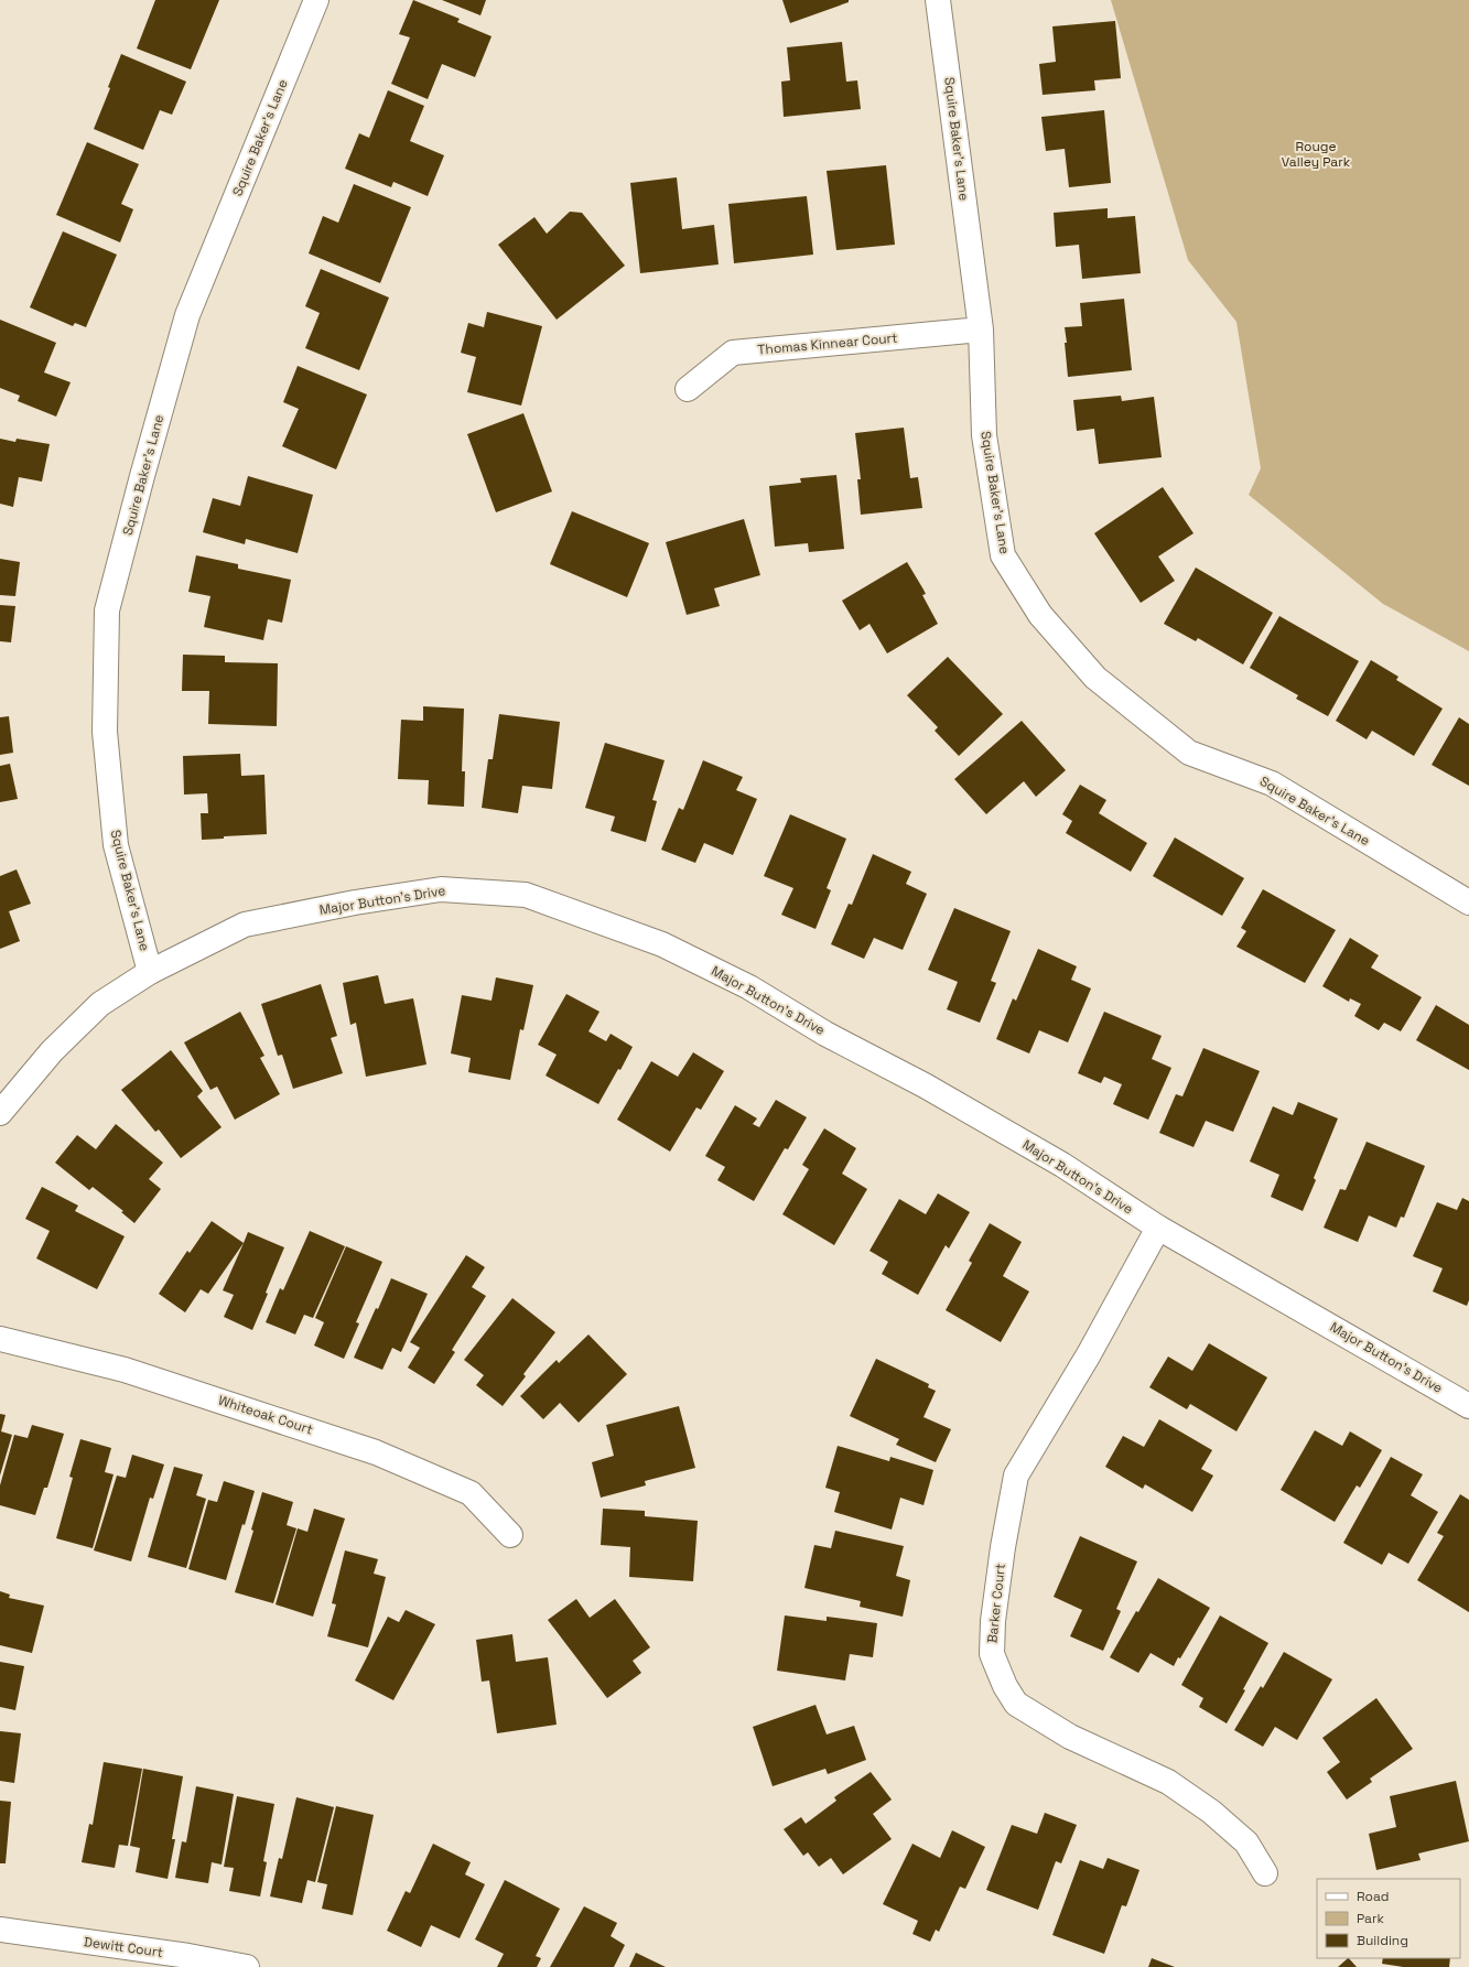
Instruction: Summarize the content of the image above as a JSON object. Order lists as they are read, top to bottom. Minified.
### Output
{"streets":{"street":["Squire Baker's Lane","Thomas Kinnear Court","Major Button's Drive","Whiteoak Court","Barker Court","Dewitt Court"]},"crossings":[["Squire Baker's Lane","Thomas Kinnear Court"],["Squire Baker's Lane","Major Button's Drive"],["Major Button's Drive","Barker Court"]],"parks":["Rouge Valley Park"],"legend":["Road","Park","Building"]}
